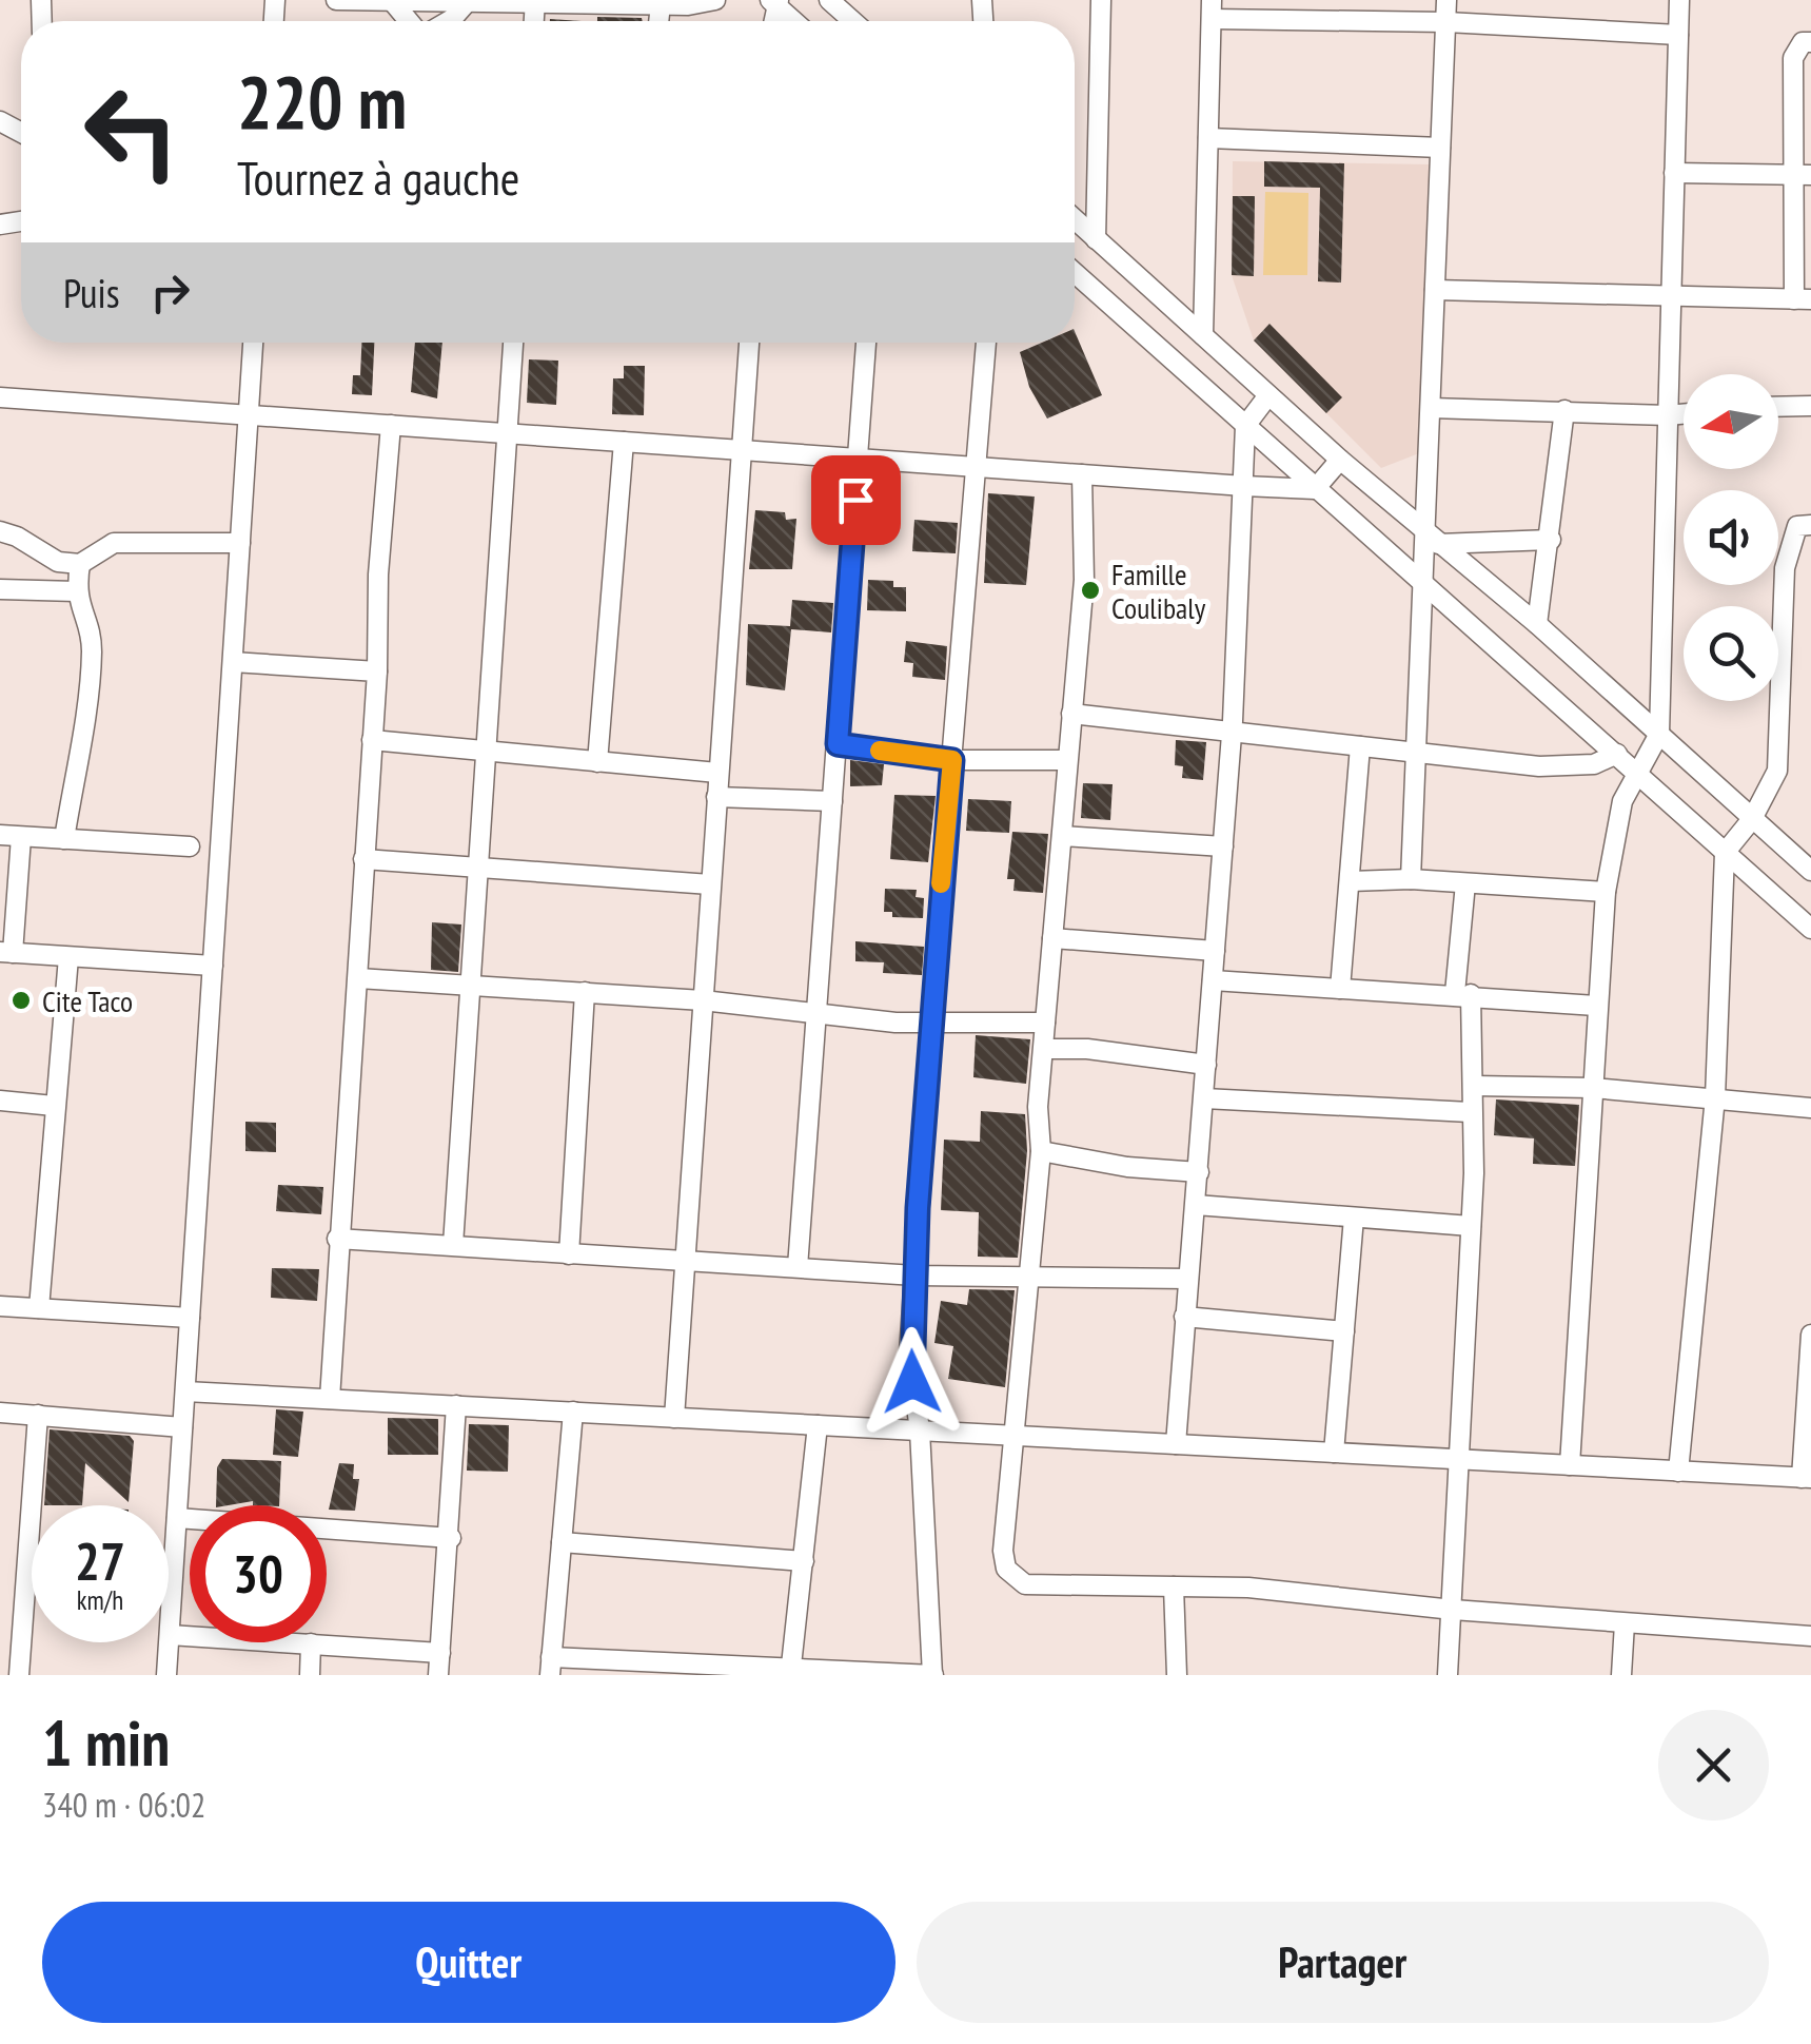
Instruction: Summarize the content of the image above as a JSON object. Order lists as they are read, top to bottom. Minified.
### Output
{"places":["Famille Coulibaly","Cite Taco"],"north":"left","page":{"turn":["220 m","Tournez à gauche"],"then":"Puis","speed":"27 km/h","limit":"30","heading":["1 min","340 m · 06:02"],"buttons":["Quitter","Partager"]}}
